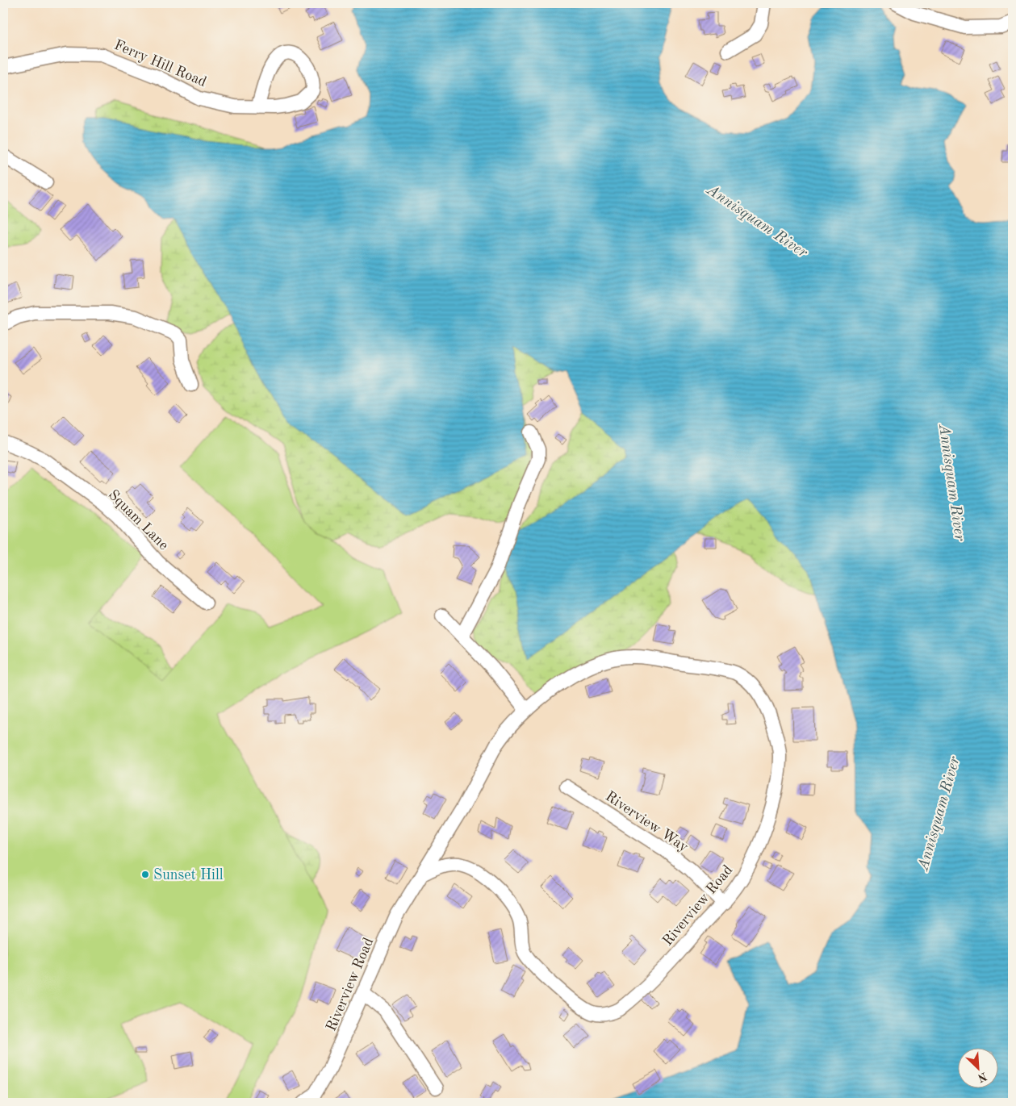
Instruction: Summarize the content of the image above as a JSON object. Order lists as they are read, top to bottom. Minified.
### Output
{"streets":{"street":["Ferry Hill Road","Squam Lane","Riverview Way","Riverview Road"]},"crossings":[["Riverview Way","Riverview Road"]],"water":["Annisquam River"],"places":["Sunset Hill"],"north":"bottom right"}
